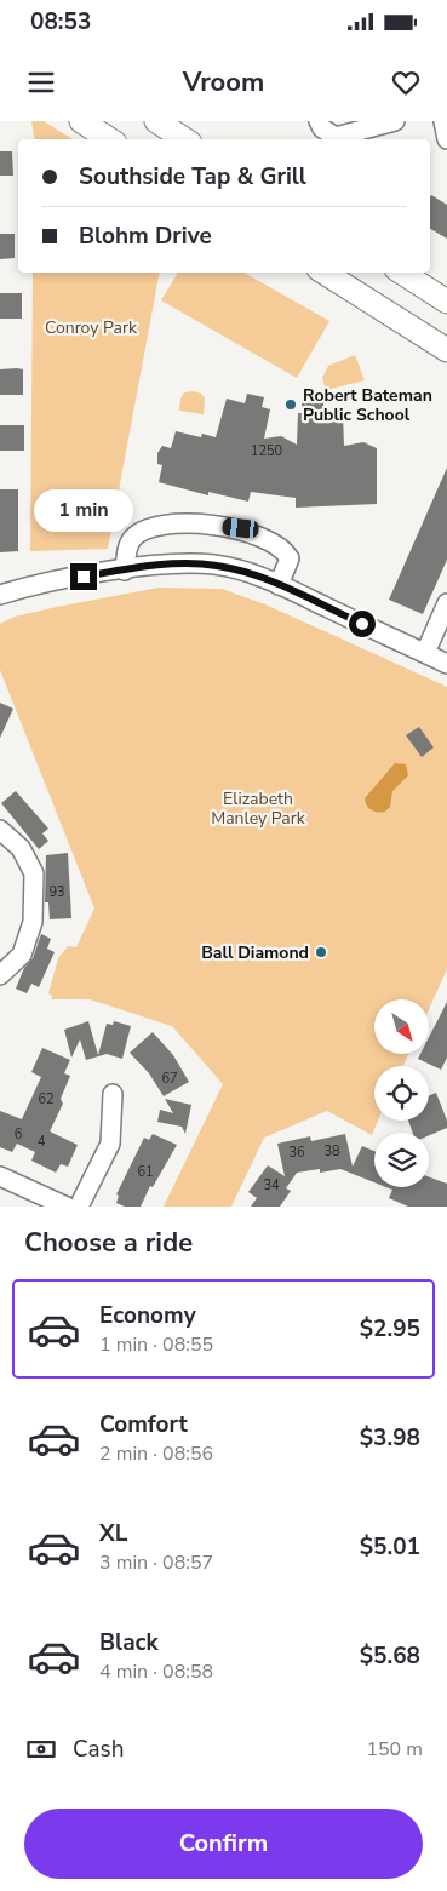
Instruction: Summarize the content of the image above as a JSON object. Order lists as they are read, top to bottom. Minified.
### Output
{"parks":["Conroy Park","Elizabeth Manley Park"],"places":["Robert Bateman Public School","Ball Diamond"],"house_numbers":["1250","93","67","62","6","4","38","36","61","34"],"north":"bottom right","page":{"status":"08:53","header":"Vroom","banner":["Southside Tap & Grill","Blohm Drive"],"bubble":"1 min","heading":"Choose a ride","list":[{"name":"Economy","note":"1 min · 08:55","value":"$2.95"},{"name":"Comfort","note":"2 min · 08:56","value":"$3.98"},{"name":"XL","note":"3 min · 08:57","value":"$5.01"},{"name":"Black","note":"4 min · 08:58","value":"$5.68"}],"pay":["Cash","150 m"],"buttons":"Confirm"}}
